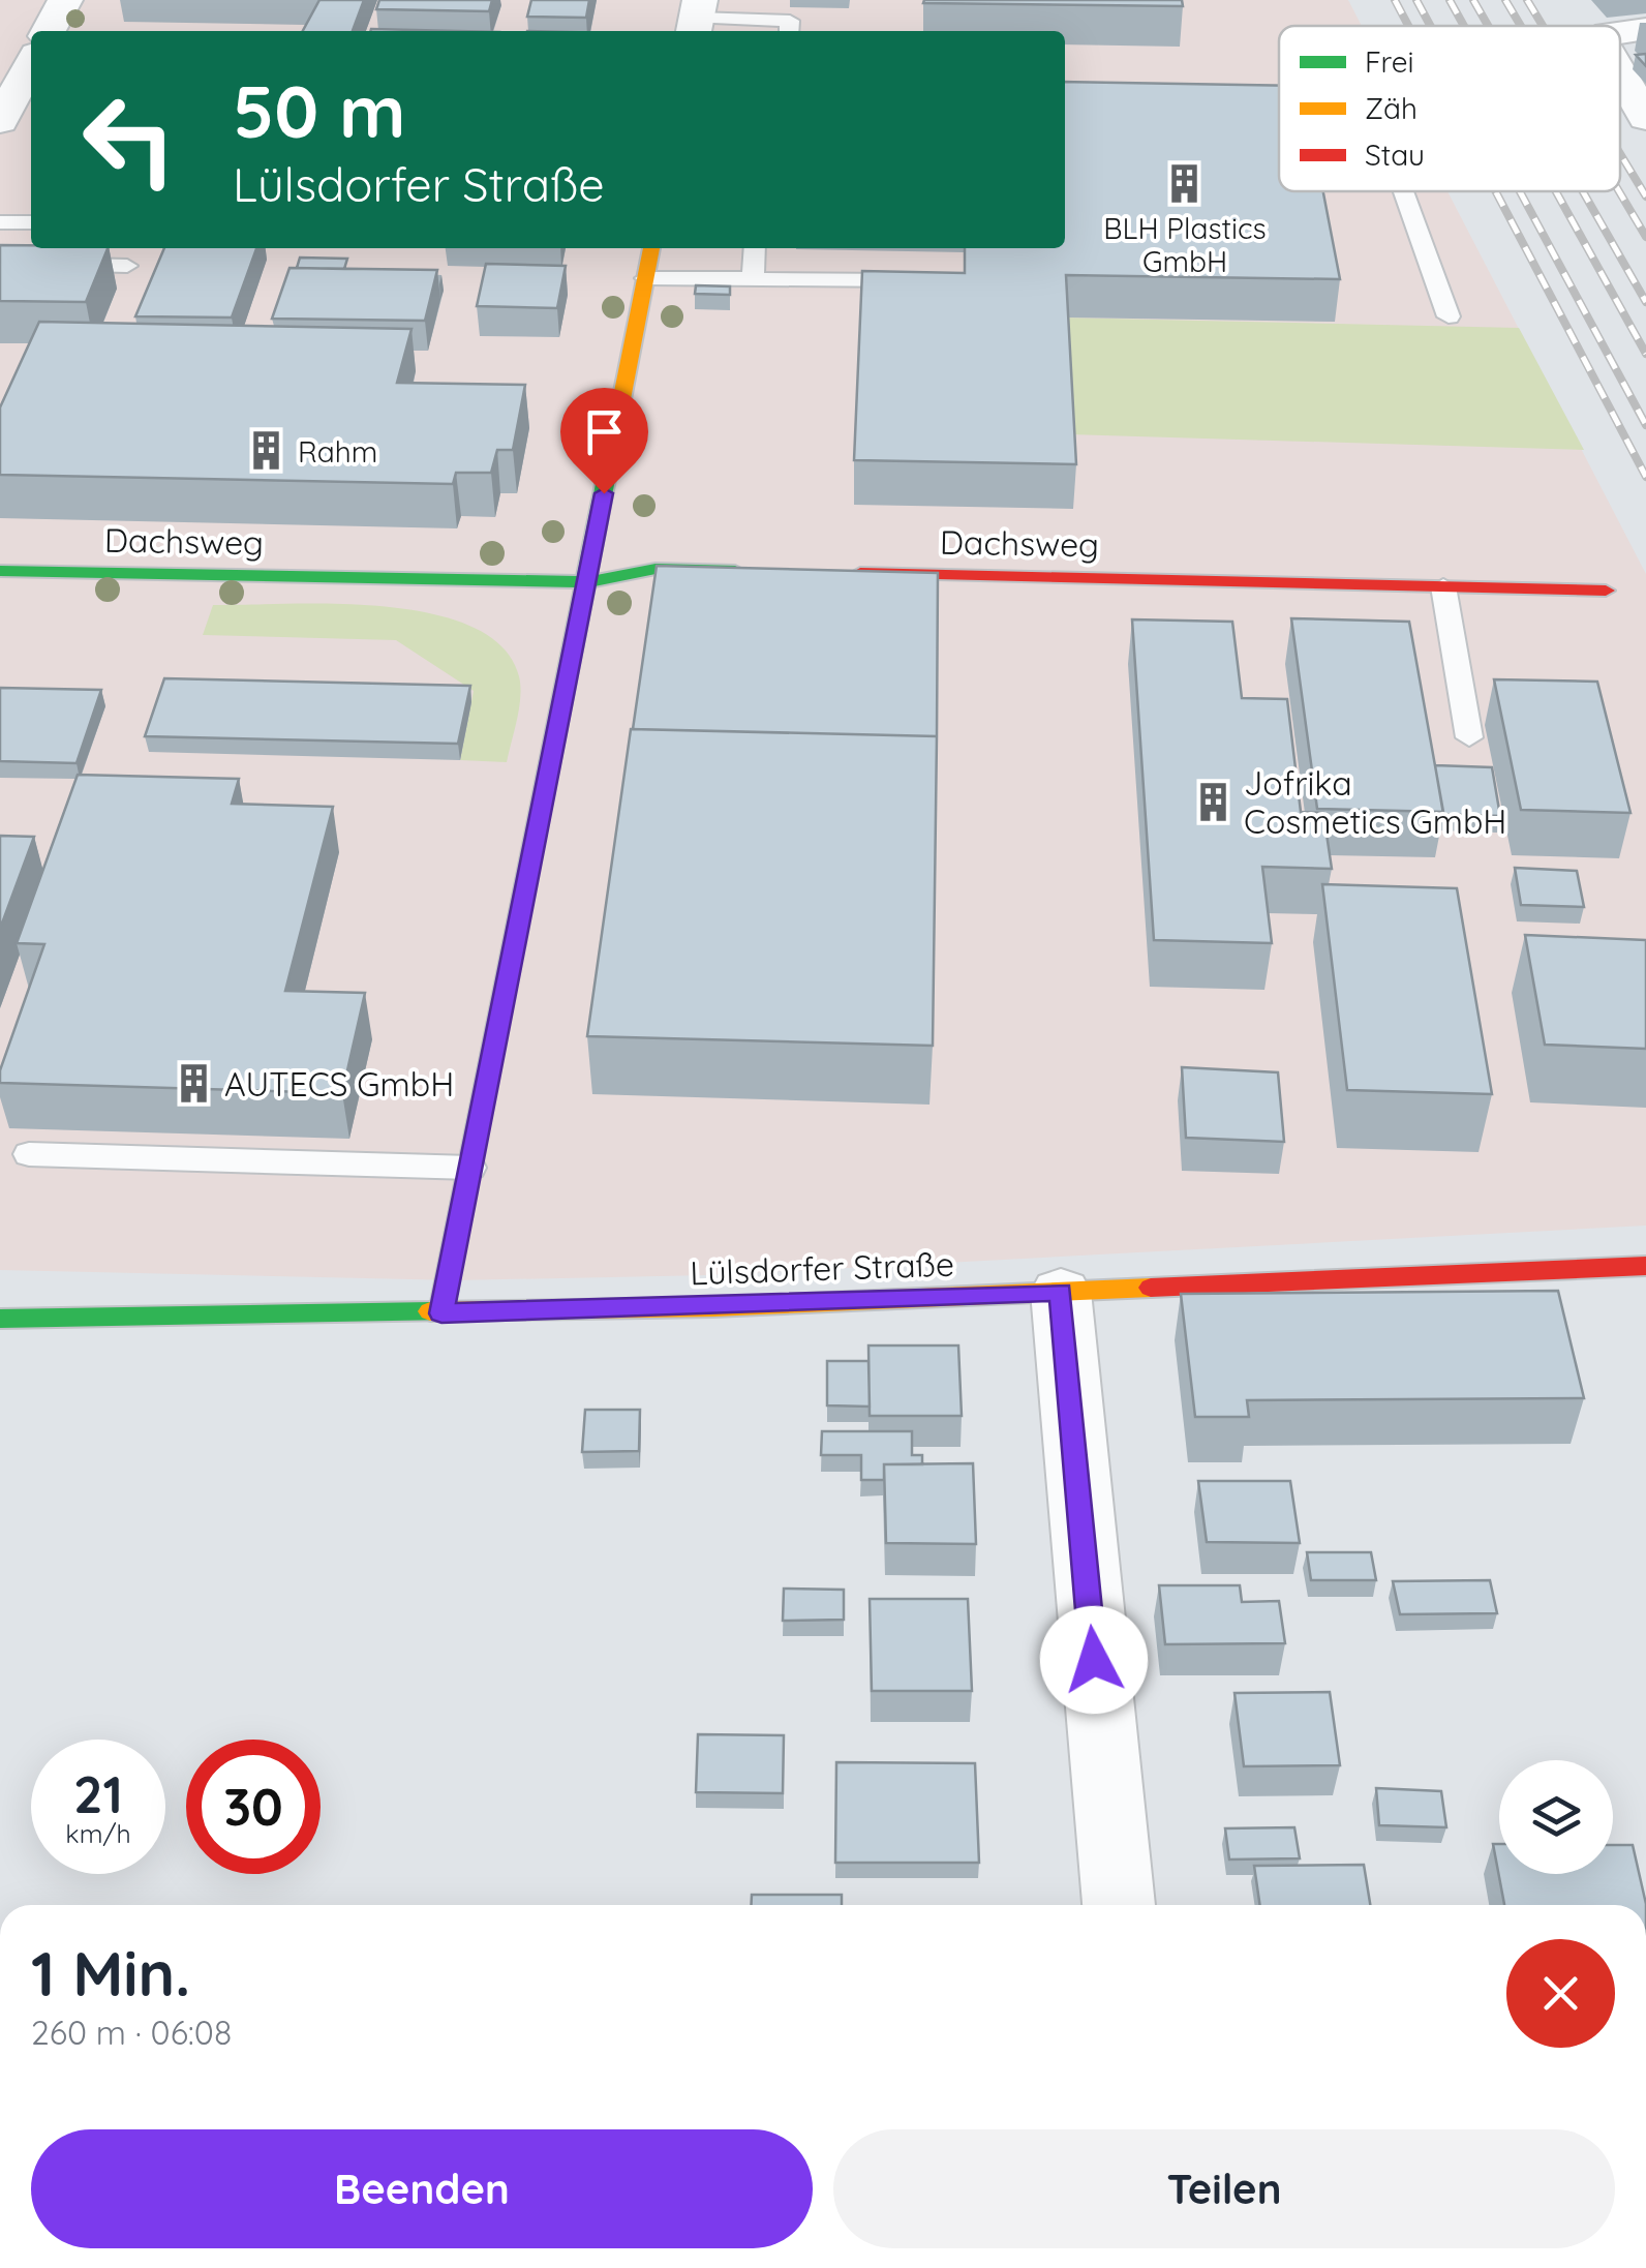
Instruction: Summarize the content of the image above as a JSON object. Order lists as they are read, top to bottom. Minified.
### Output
{"streets":{"street":["Dachsweg","Lülsdorfer Straße"]},"places":{"building":["BLH Plastics GmbH","Rahm","Jofrika Cosmetics GmbH","AUTECS GmbH"]},"legend":["Frei","Zäh","Stau"],"page":{"turn":["50 m","Lülsdorfer Straße"],"speed":"21 km/h","limit":"30","heading":["1 Min.","260 m · 06:08"],"buttons":["Beenden","Teilen"]}}
